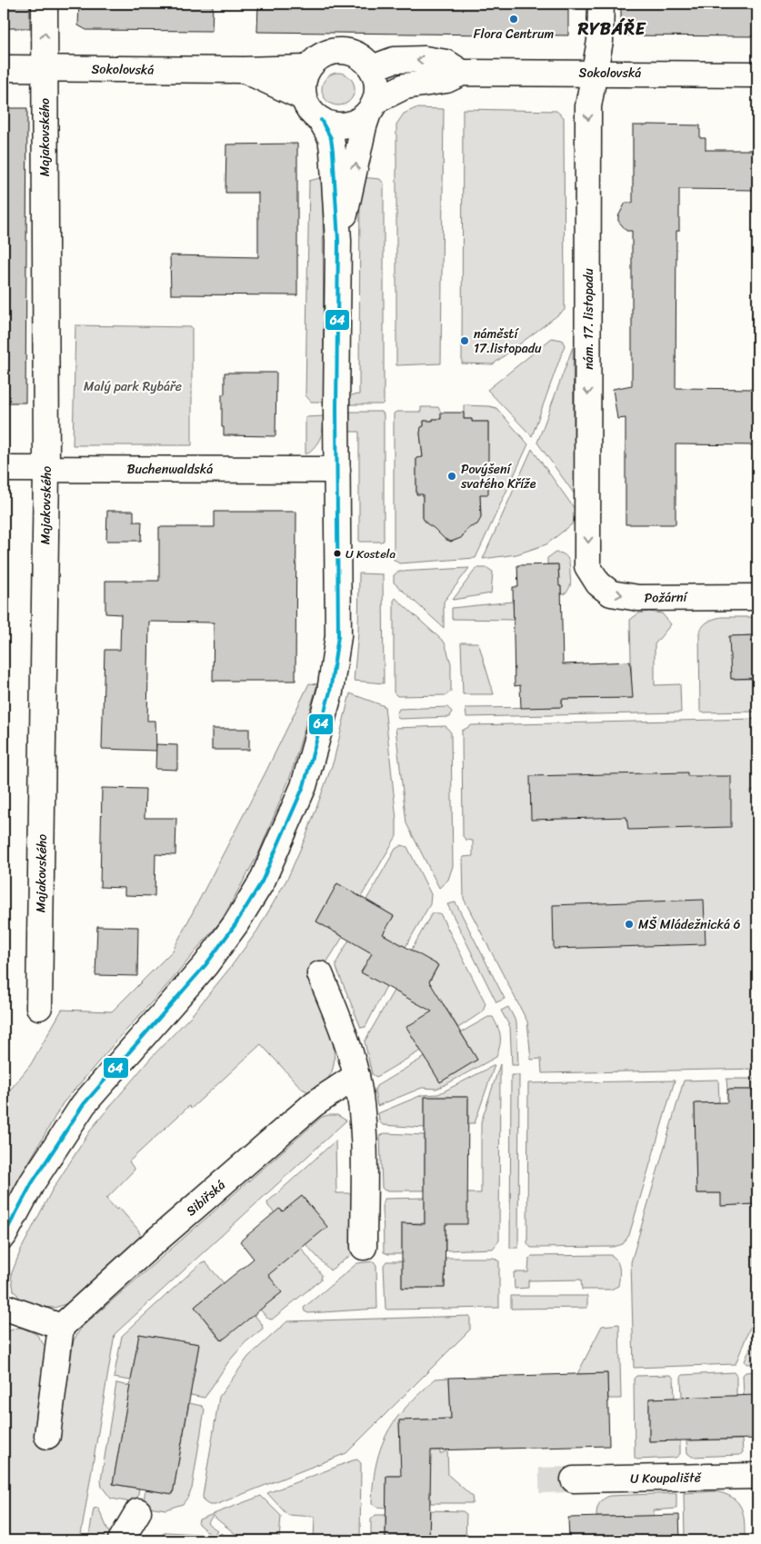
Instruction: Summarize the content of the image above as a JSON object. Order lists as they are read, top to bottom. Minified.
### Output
{"streets":{"street":["Sokolovská","Majakovského","nám. 17. listopadu","Buchenwaldská","Požární","Sibiřská","U Koupaliště"]},"crossings":[["Sokolovská","Majakovského"],["Sokolovská","nám. 17. listopadu"],["Majakovského","Buchenwaldská"],["nám. 17. listopadu","Požární"]],"one_way":["nám. 17. listopadu","Požární"],"districts":["RYBÁŘE"],"parks":["Malý park Rybáře"],"places":["Flora Centrum","náměstí 17.listopadu","Povýšení svatého Kříže","U Kostela","MŠ Mládežnická 6"],"lines":["transit line 64"]}
